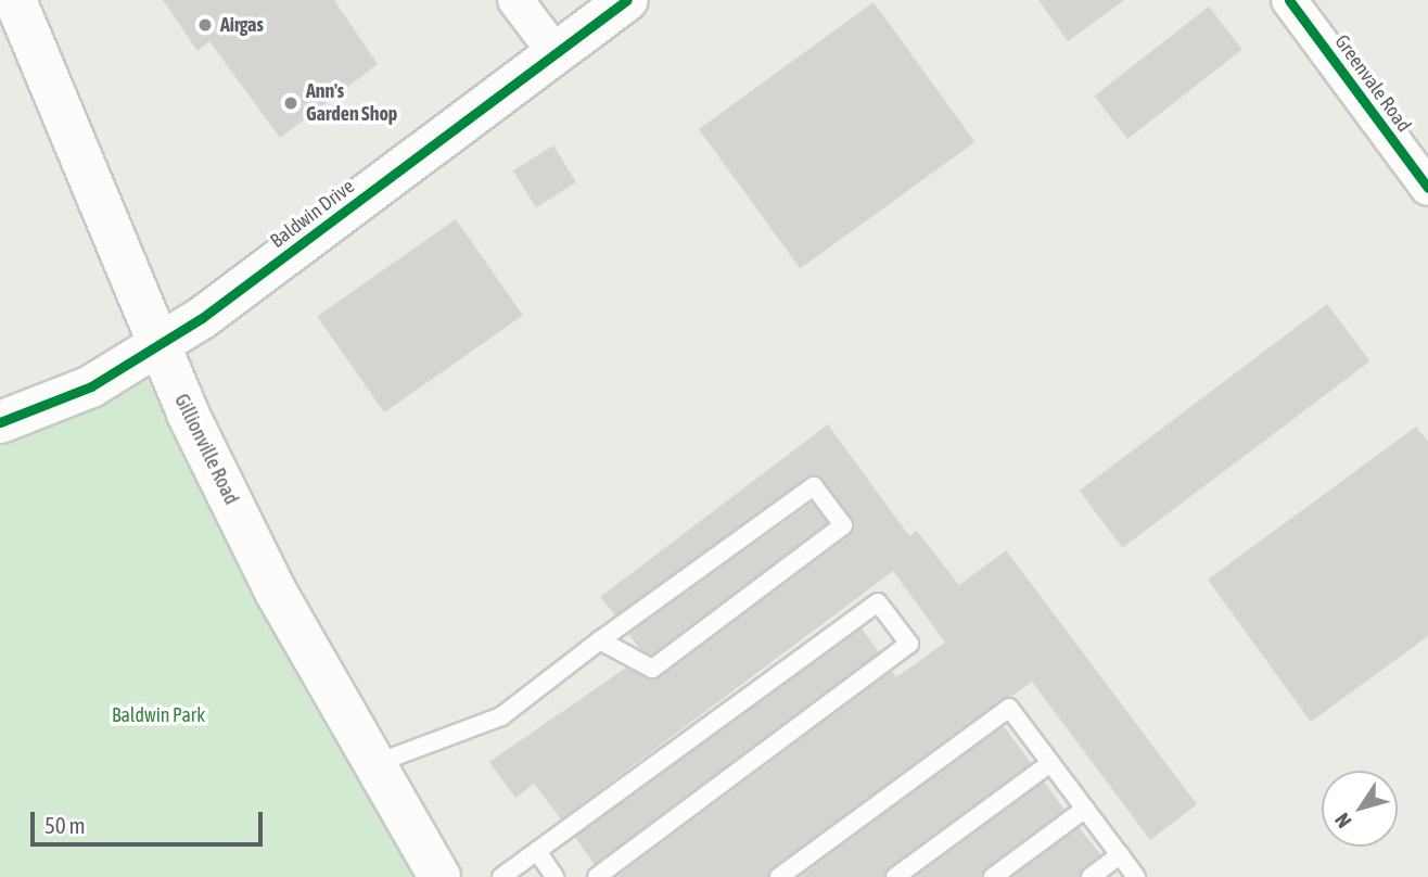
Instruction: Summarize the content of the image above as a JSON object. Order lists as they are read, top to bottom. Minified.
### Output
{"streets":{"main road":["Baldwin Drive","Gillionville Road"],"street":["Greenvale Road"]},"crossings":[["Baldwin Drive","Gillionville Road"]],"parks":["Baldwin Park"],"places":["Airgas","Ann's Garden Shop"],"scale_bar":"50 m","north":"bottom left"}
